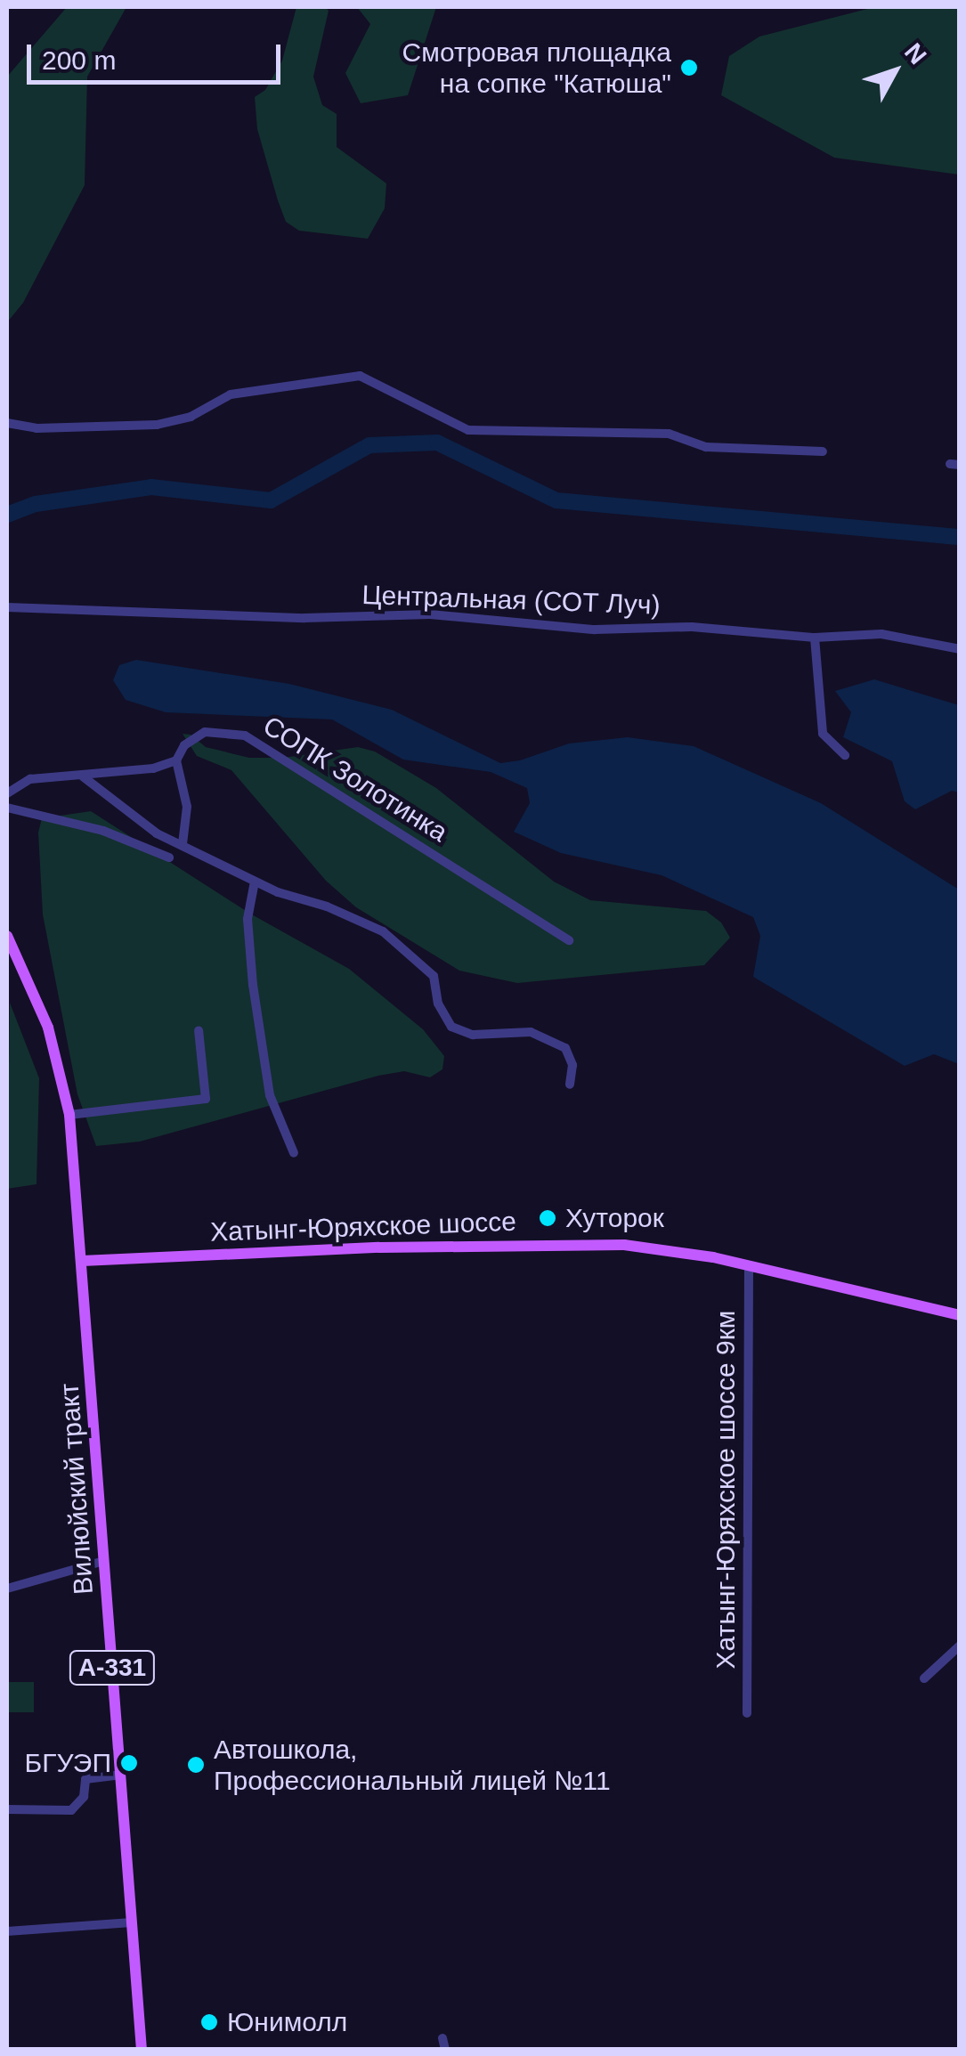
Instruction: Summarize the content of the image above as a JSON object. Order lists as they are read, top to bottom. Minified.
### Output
{"streets":{"main road":["Хатынг-Юряхское шоссе","Вилюйский тракт","А-331"],"street":["Центральная (СОТ Луч)","СОПК Золотинка","Хатынг-Юряхское шоссе 9км"]},"crossings":[["Хатынг-Юряхское шоссе","Вилюйский тракт"],["Хатынг-Юряхское шоссе","Хатынг-Юряхское шоссе 9км"]],"places":["Смотровая площадка на сопке \"Катюша\"","Хуторок","БГУЭП","Автошкола, Профессиональный лицей №11","Юнимолл"],"scale_bar":"200 m","north":"top right"}
